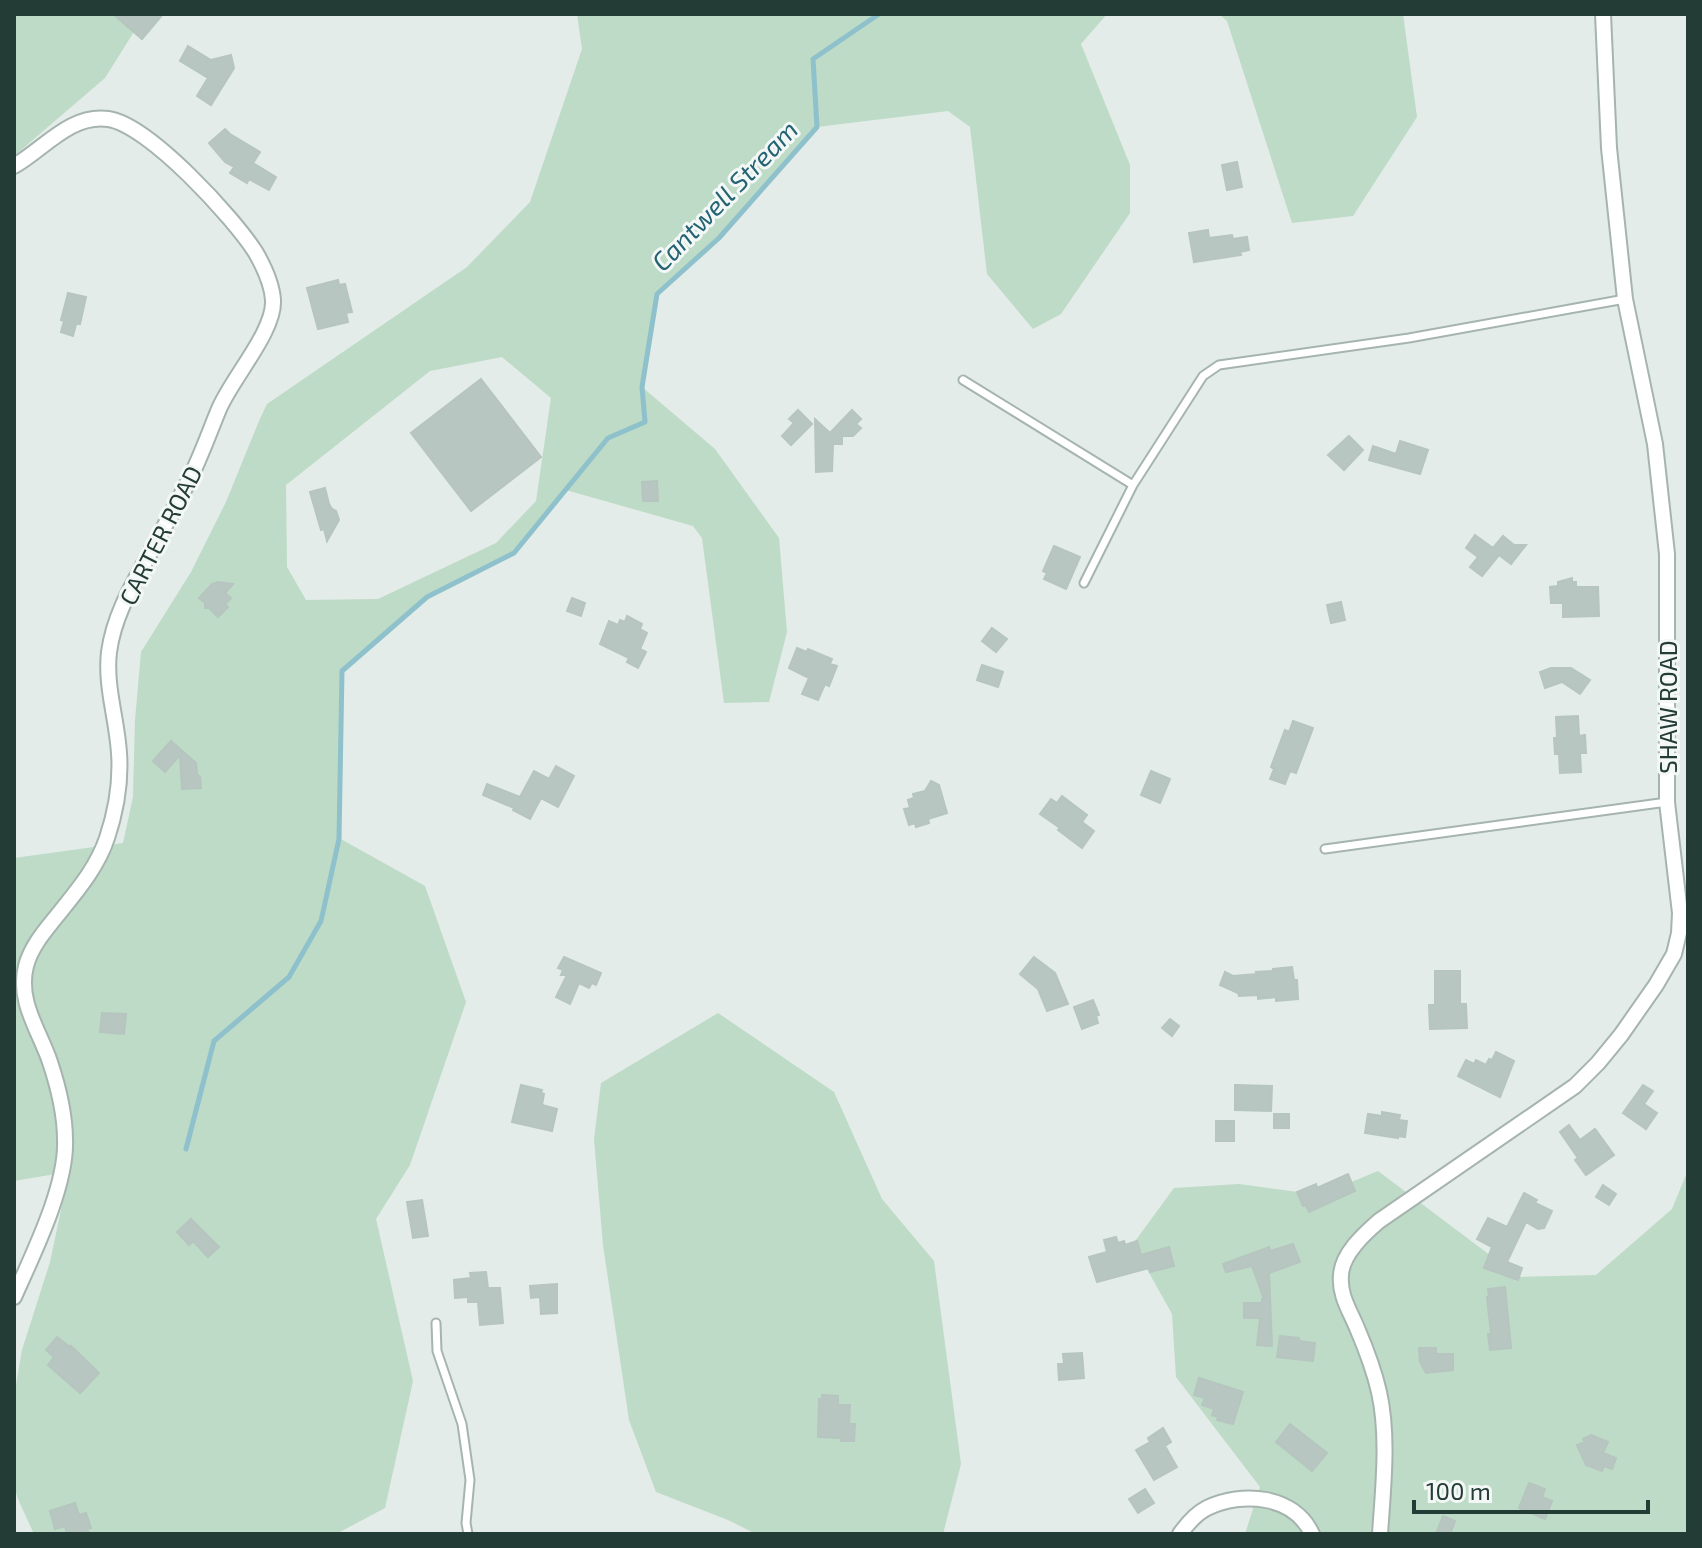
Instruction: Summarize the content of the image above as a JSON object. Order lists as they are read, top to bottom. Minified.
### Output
{"streets":{"street":["CARTER ROAD","SHAW ROAD"]},"water":["Cantwell Stream"],"scale_bar":"100 m"}
